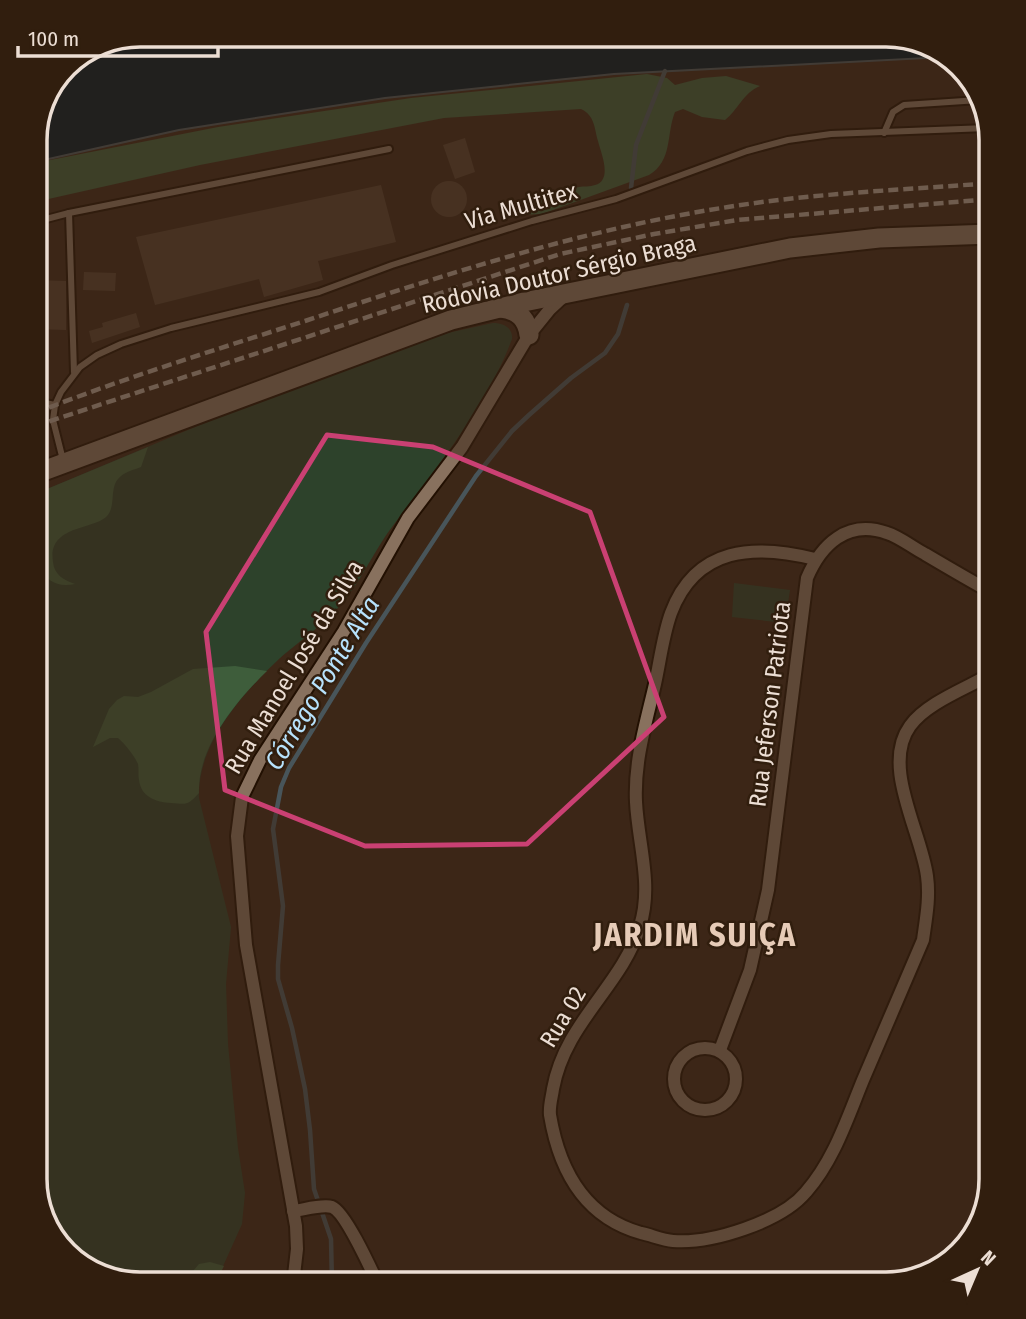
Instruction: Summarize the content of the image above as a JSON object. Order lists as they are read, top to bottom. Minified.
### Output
{"streets":{"main road":["Rodovia Doutor Sérgio Braga"],"street":["Rua Manoel José da Silva","Rua Jeferson Patriota","Rua 02"],"lane":["Via Multitex"]},"crossings":[["Rodovia Doutor Sérgio Braga","Rua Manoel José da Silva"],["Rua Jeferson Patriota","Rua 02"]],"districts":["JARDIM SUIÇA"],"water":["Córrego Ponte Alta"],"scale_bar":"100 m","north":"top right"}
